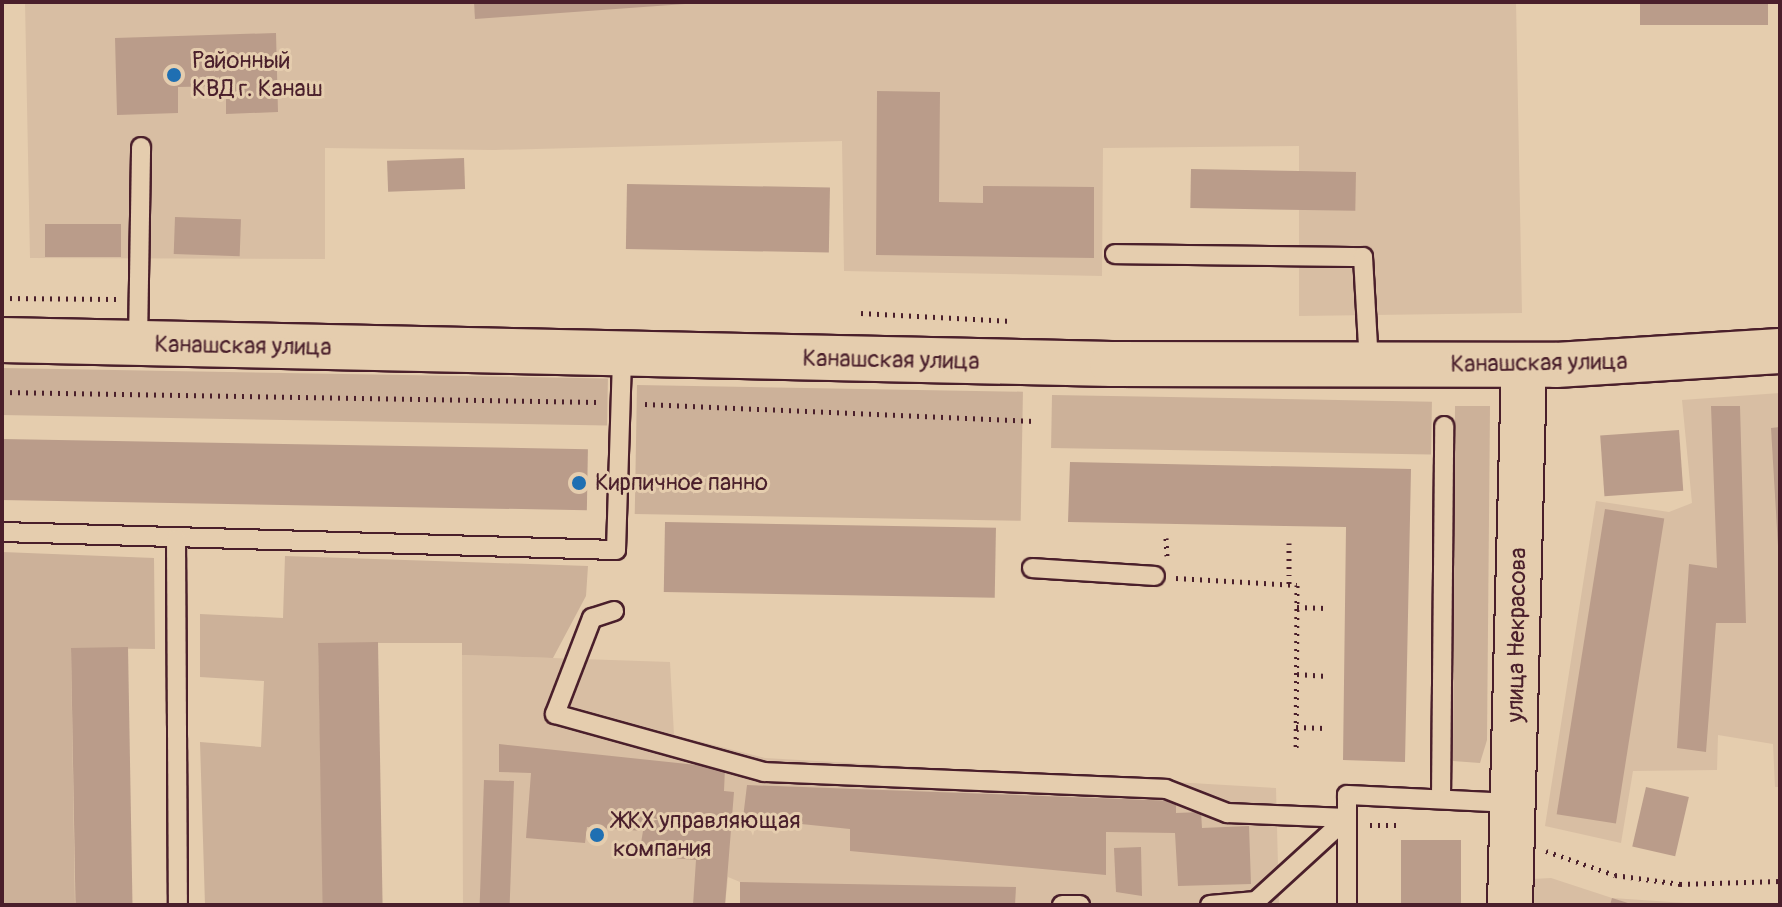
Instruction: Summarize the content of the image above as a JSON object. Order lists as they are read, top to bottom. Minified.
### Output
{"streets":{"street":["Канашская улица","улица Некрасова"]},"crossings":[["Канашская улица","улица Некрасова"]],"places":["Районный КВД г. Канаш","Кирпичное панно","ЖКХ управляющая компания"]}
